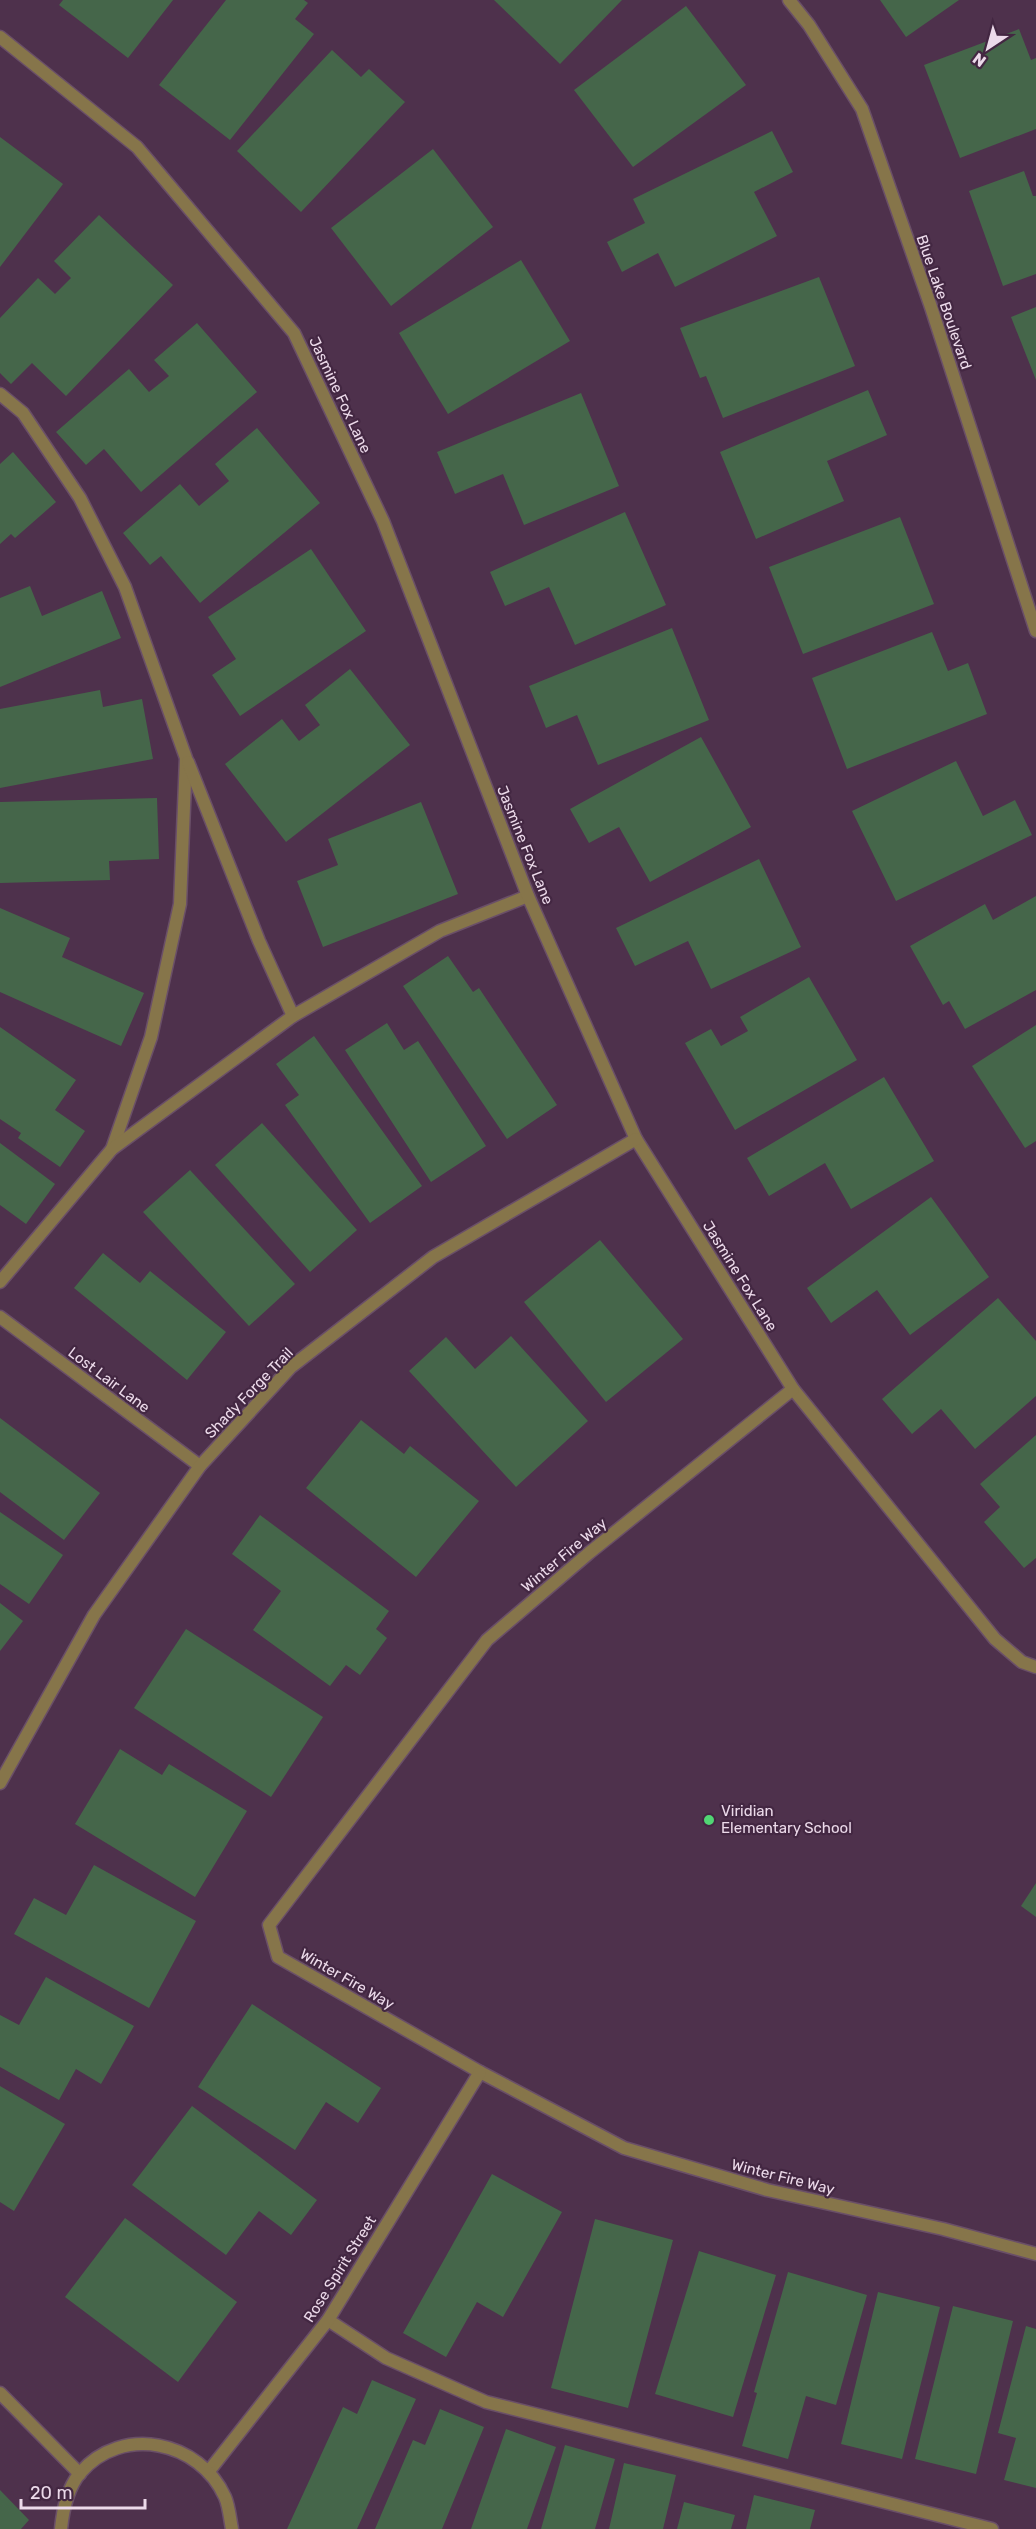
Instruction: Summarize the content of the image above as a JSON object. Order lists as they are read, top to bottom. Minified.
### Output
{"streets":{"street":["Blue Lake Boulevard","Jasmine Fox Lane","Lost Lair Lane","Shady Forge Trail","Winter Fire Way","Rose Spirit Street"]},"crossings":[["Jasmine Fox Lane","Shady Forge Trail"],["Jasmine Fox Lane","Winter Fire Way"],["Lost Lair Lane","Shady Forge Trail"],["Winter Fire Way","Rose Spirit Street"]],"places":["Viridian Elementary School"],"scale_bar":"20 m","north":"bottom left"}
